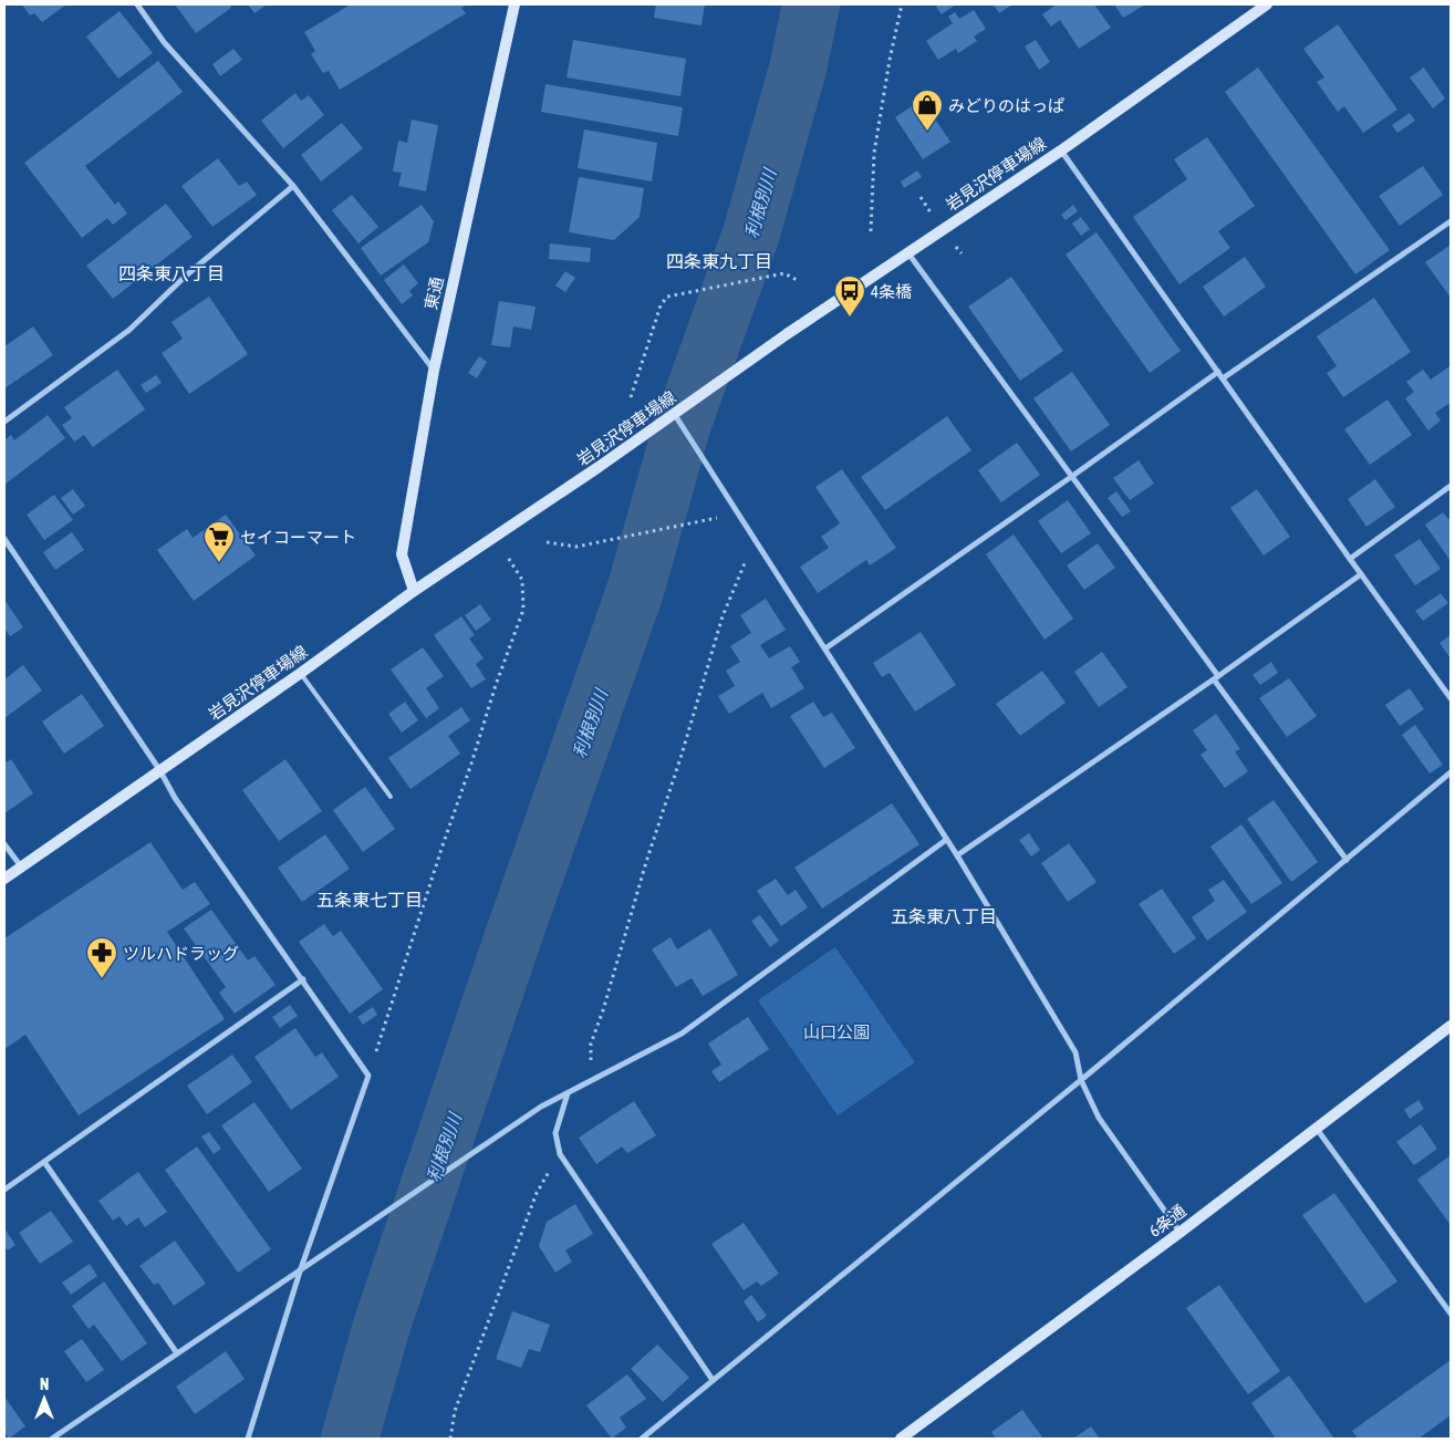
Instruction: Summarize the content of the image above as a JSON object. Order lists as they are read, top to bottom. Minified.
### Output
{"streets":{"main road":["岩見沢停車場線","東通","6条通"]},"crossings":[["岩見沢停車場線","東通"]],"districts":["四条東九丁目","四条東八丁目","五条東七丁目","五条東八丁目"],"water":["利根別川"],"parks":["山口公園"],"places":{"shop":["みどりのはっぱ"],"bus stop":["4条橋"],"supermarket":["セイコーマート"],"pharmacy":["ツルハドラッグ"]},"north":"top"}
